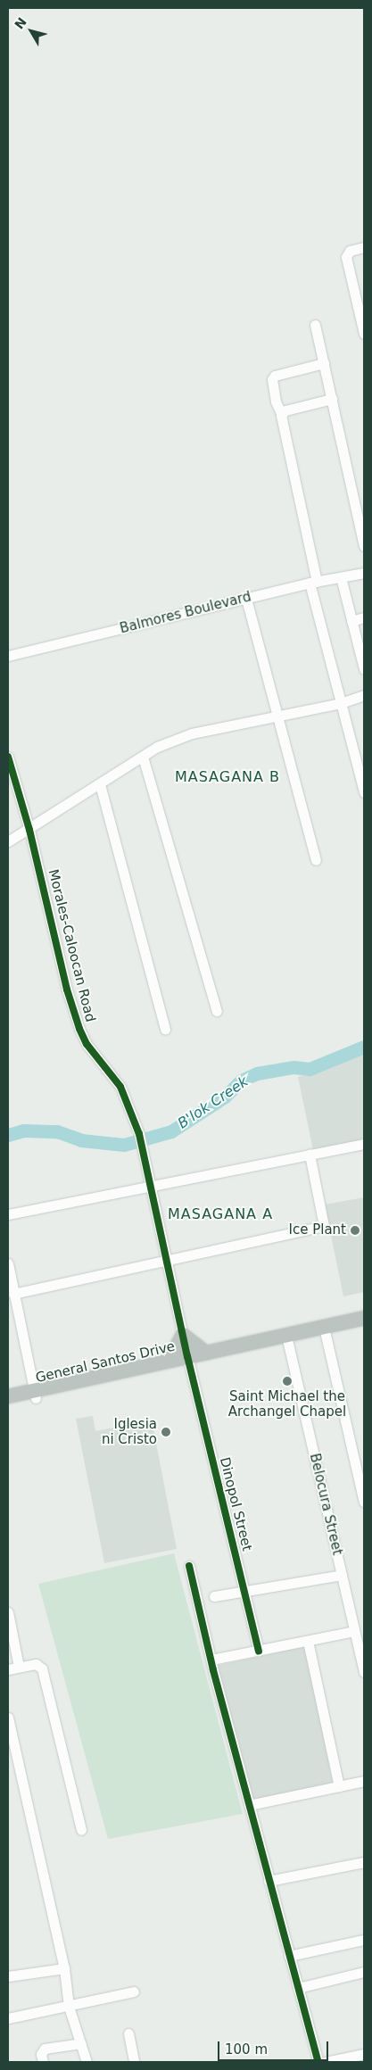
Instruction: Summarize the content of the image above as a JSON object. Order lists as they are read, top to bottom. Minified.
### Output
{"streets":{"highway":["General Santos Drive"],"street":["Balmores Boulevard","Morales-Caloocan Road","Dinopol Street","Belocura Street"]},"crossings":[["Morales-Caloocan Road","General Santos Drive"],["Morales-Caloocan Road","Dinopol Street"],["General Santos Drive","Dinopol Street"],["General Santos Drive","Belocura Street"]],"districts":["MASAGANA B","MASAGANA A"],"water":["B'lok Creek"],"places":["Ice Plant","Saint Michael the Archangel Chapel","Iglesia ni Cristo"],"scale_bar":"100 m","north":"top left"}
